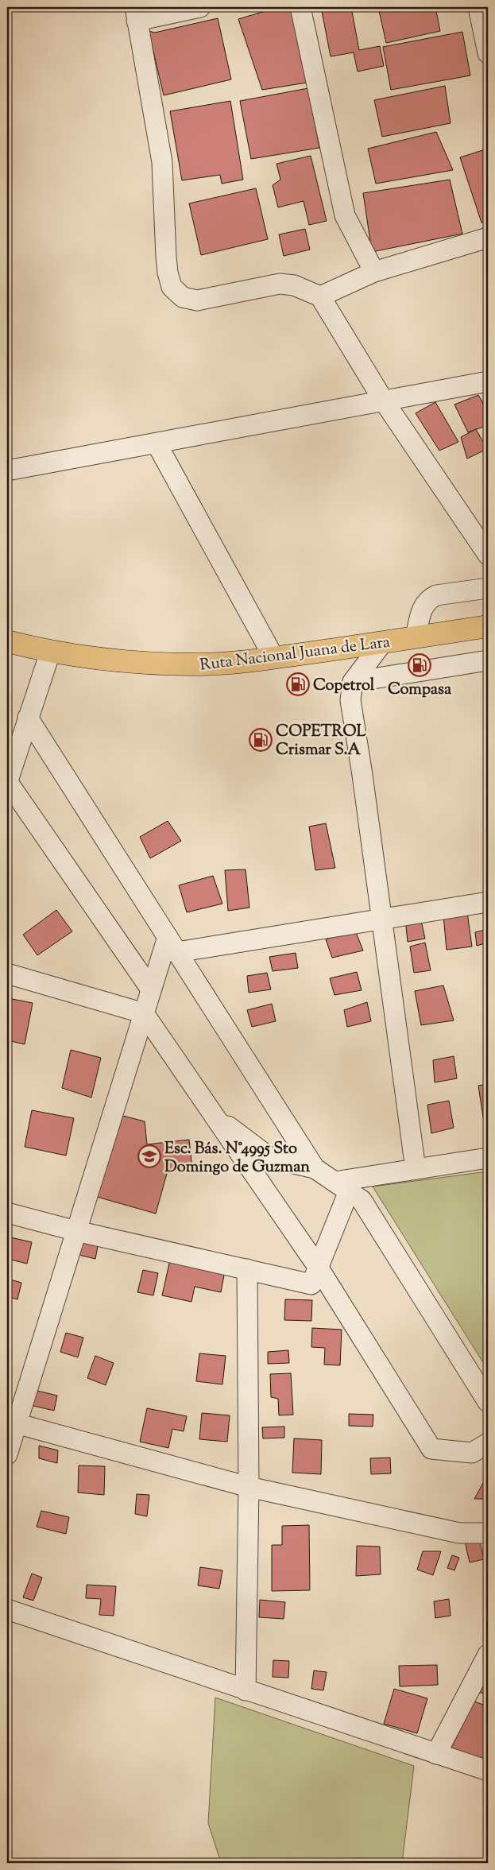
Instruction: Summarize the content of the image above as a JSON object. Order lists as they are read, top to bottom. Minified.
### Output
{"streets":{"highway":["Ruta Nacional Juana de Lara"]},"places":{"fuel station":["Compasa","Copetrol","COPETROL Crismar S.A"],"school or university":["Esc. Bás. N°4995 Sto Domingo de Guzman"]}}
